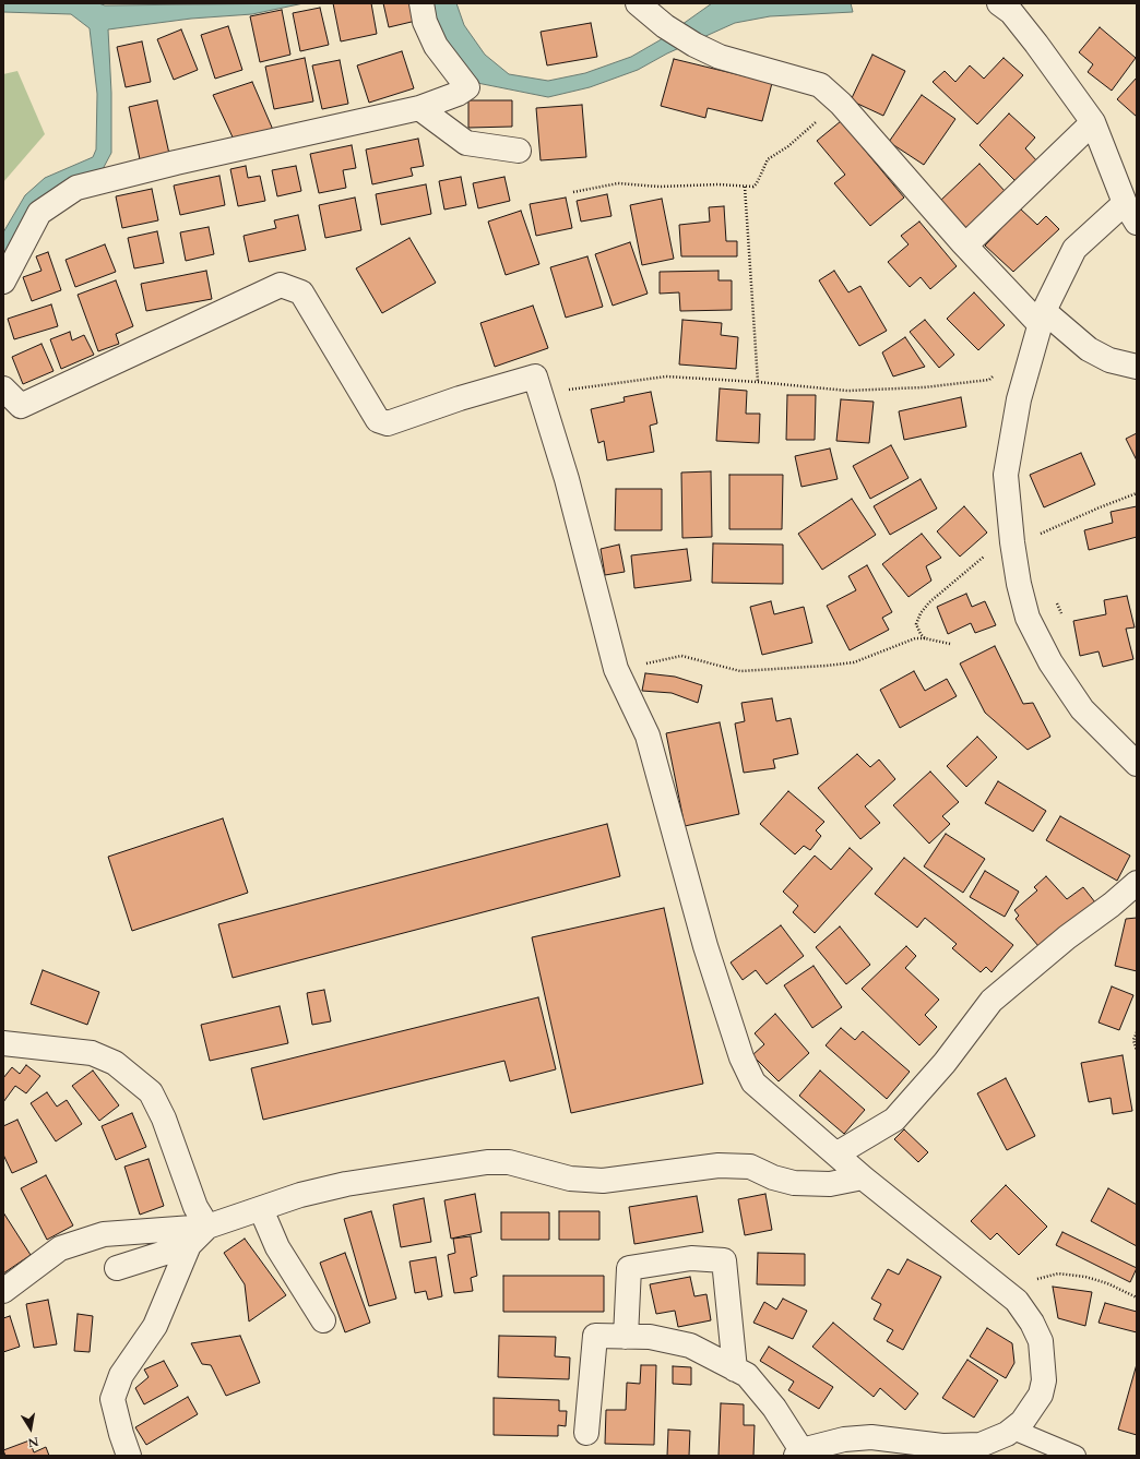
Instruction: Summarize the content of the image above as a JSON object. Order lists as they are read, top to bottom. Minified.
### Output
{"north":"bottom"}
